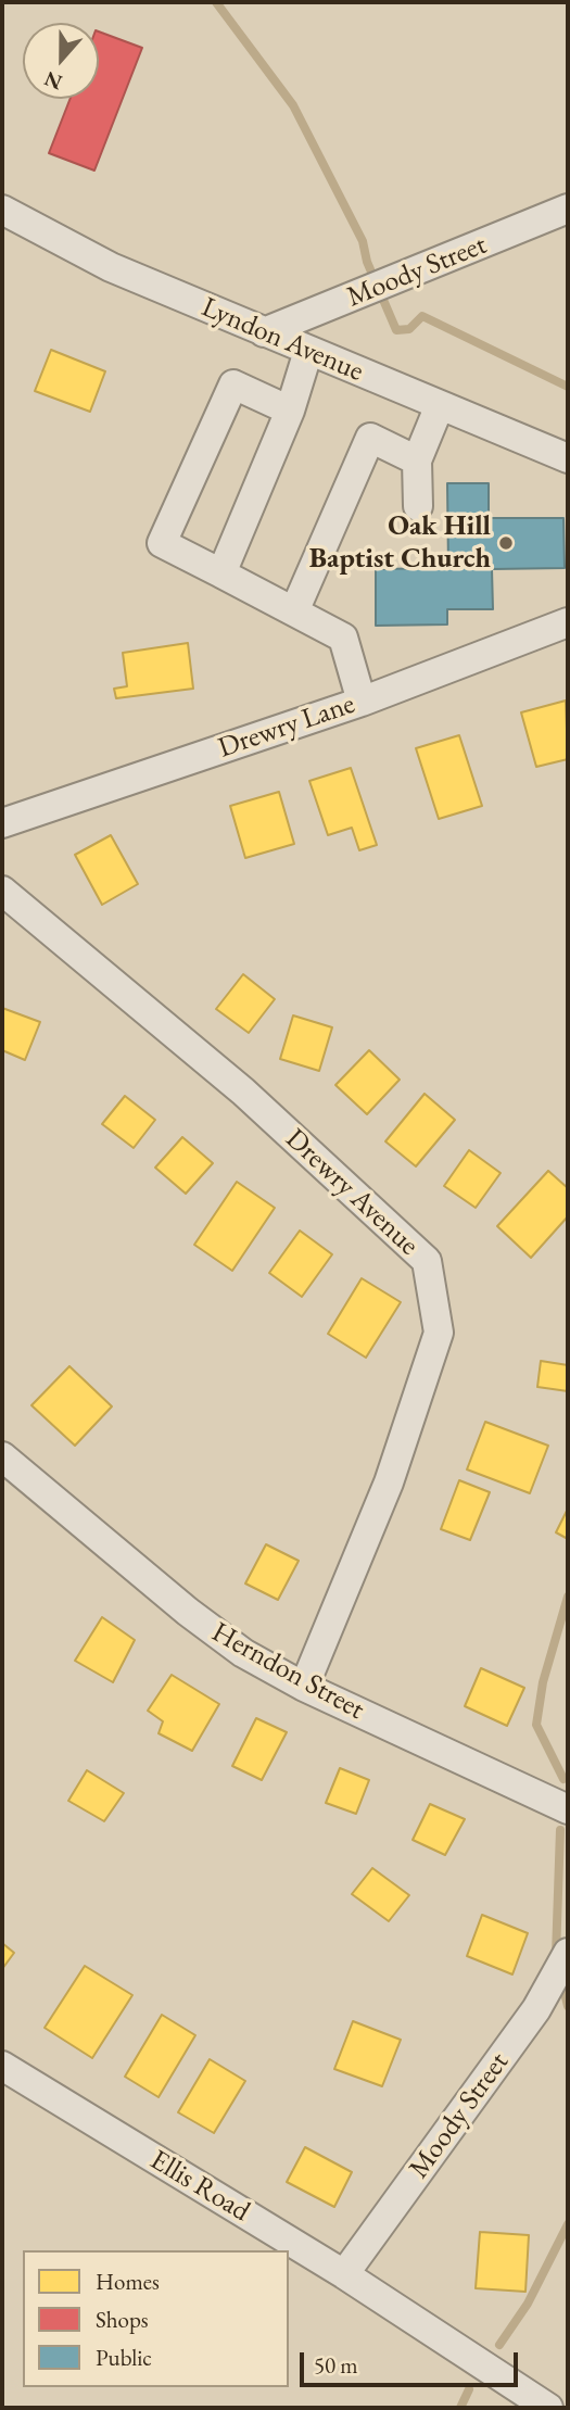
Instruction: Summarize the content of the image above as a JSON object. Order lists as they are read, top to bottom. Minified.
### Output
{"streets":{"street":["Moody Street","Lyndon Avenue","Drewry Lane","Drewry Avenue","Herndon Street","Ellis Road"]},"crossings":[["Moody Street","Lyndon Avenue"],["Moody Street","Ellis Road"],["Drewry Avenue","Herndon Street"]],"places":["Oak Hill Baptist Church"],"legend":["Homes","Shops","Public"],"scale_bar":"50 m","north":"bottom"}
